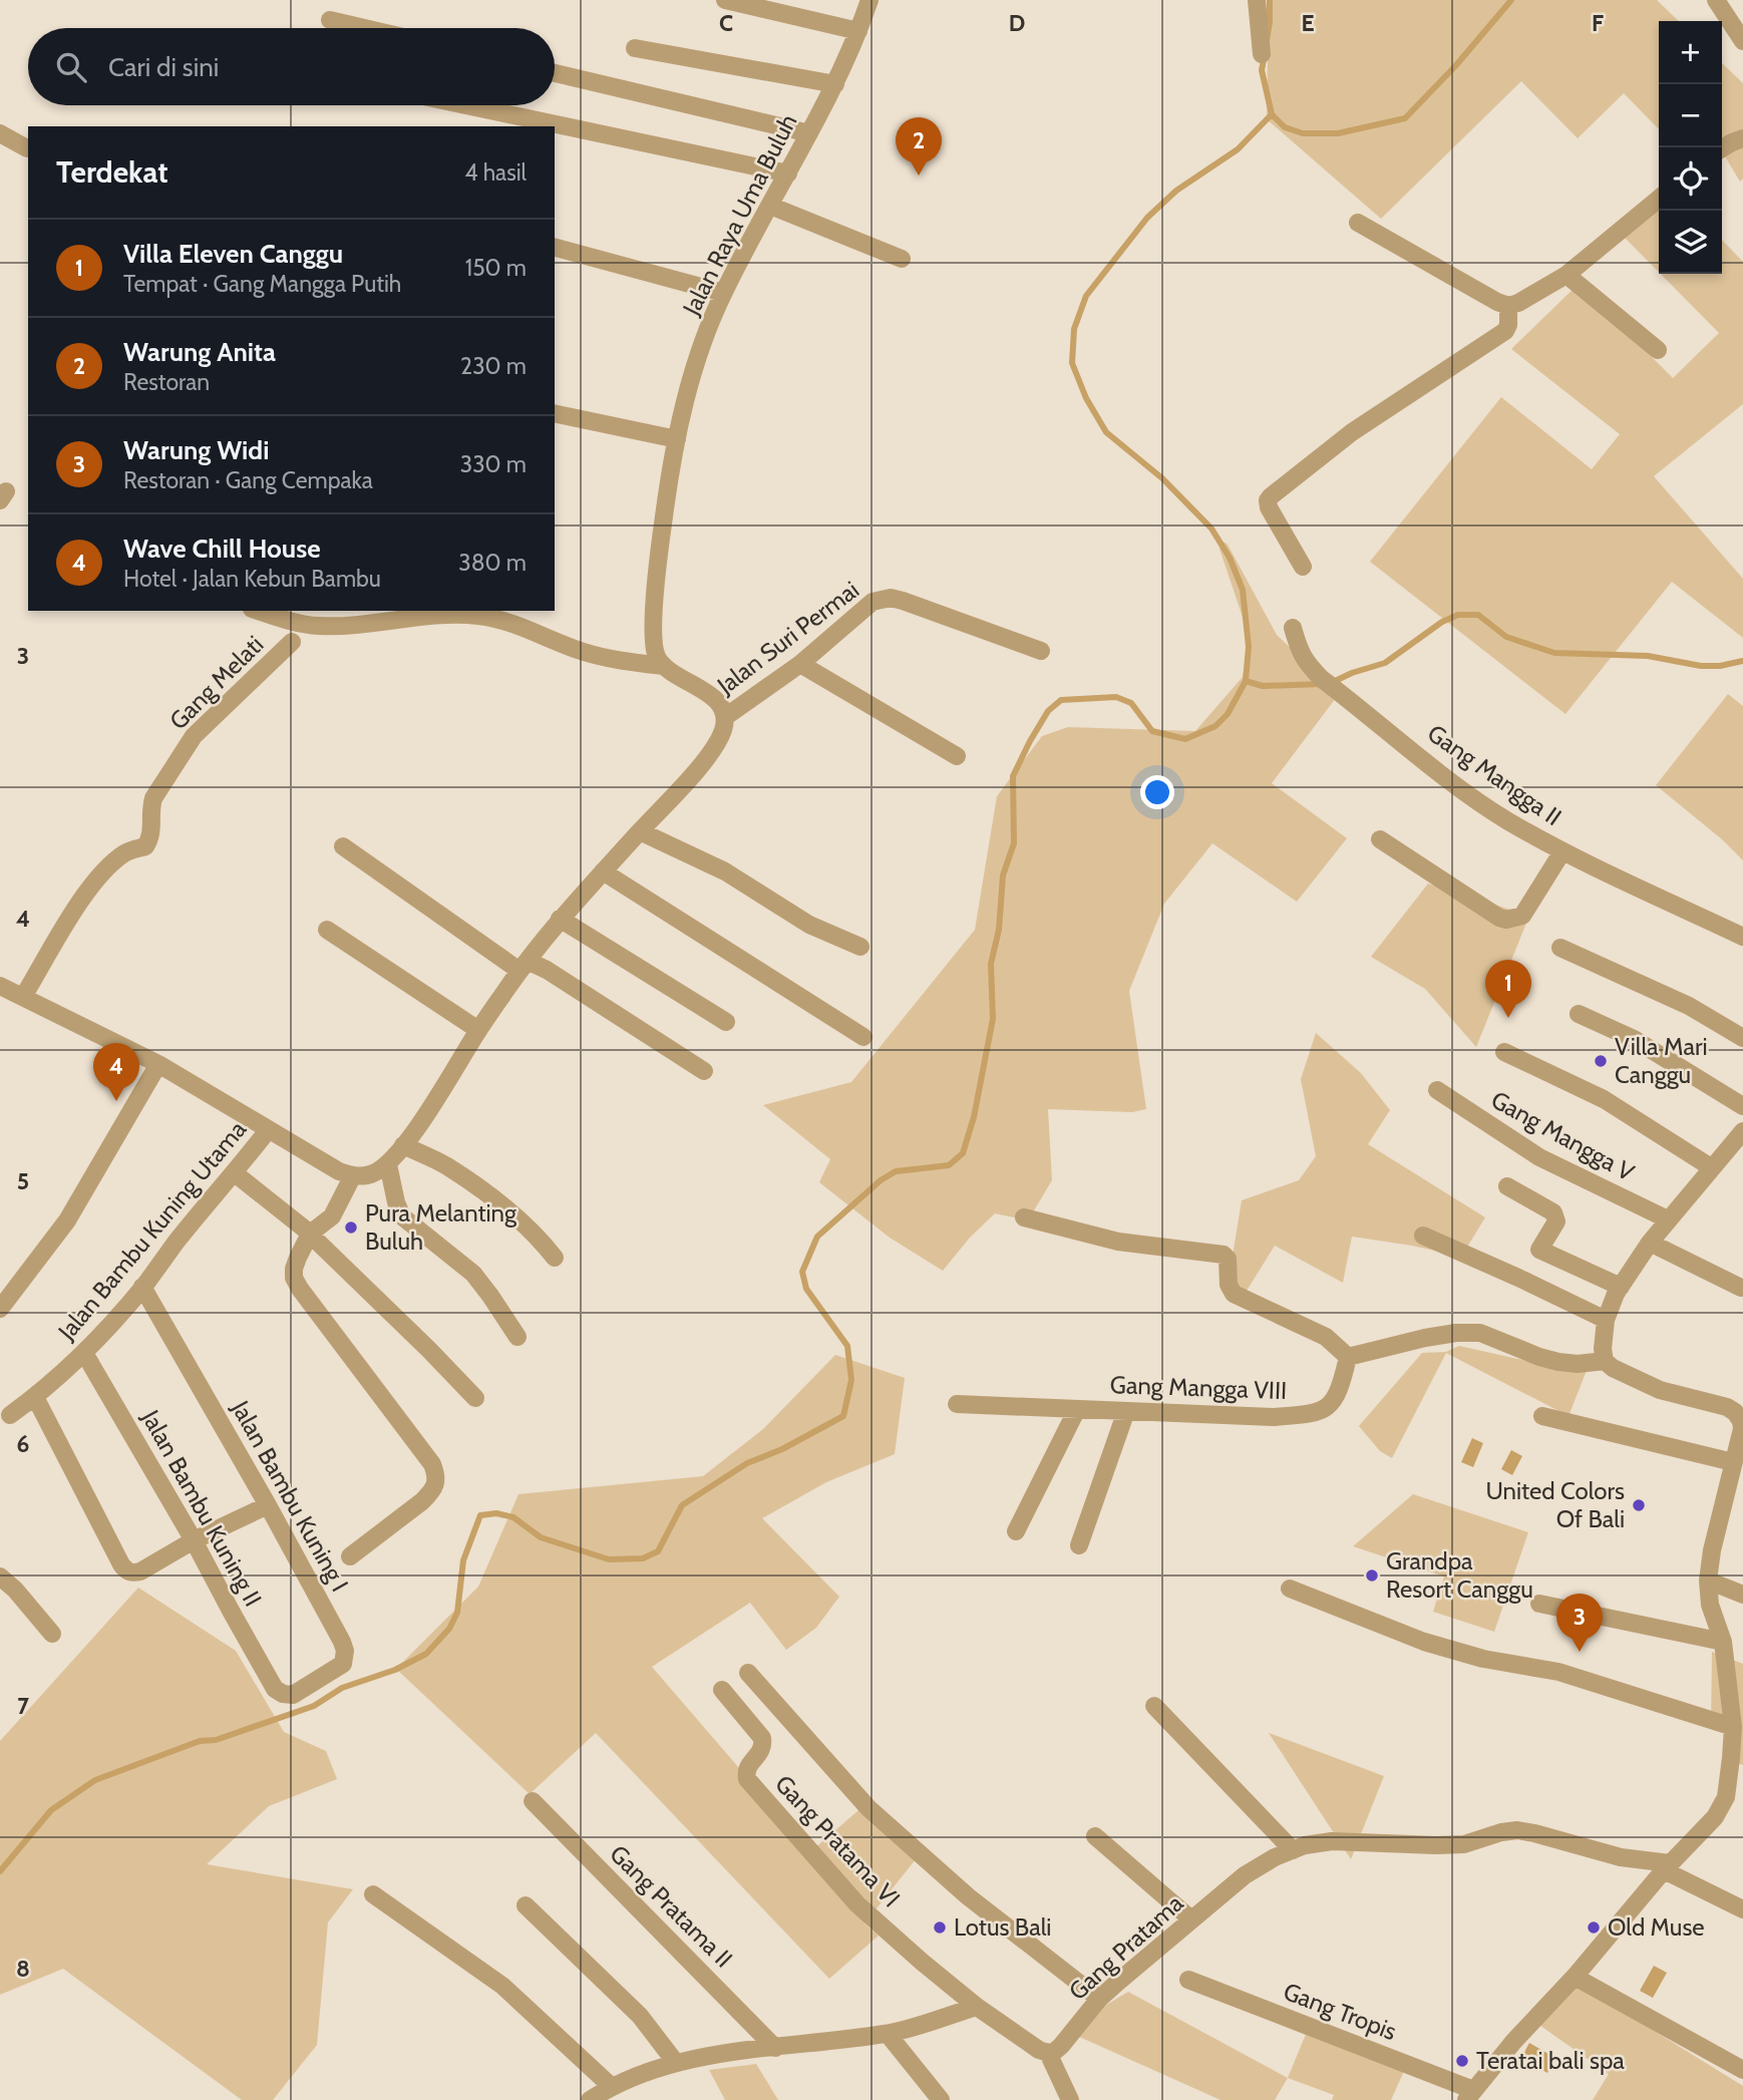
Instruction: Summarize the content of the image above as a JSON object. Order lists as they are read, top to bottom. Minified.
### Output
{"streets":{"street":["Jalan Raya Uma Buluh","Jalan Suri Permai","Gang Melati","Gang Mangga II","Gang Mangga V","Jalan Bambu Kuning Utama","Gang Mangga VIII","Jalan Bambu Kuning I","Jalan Bambu Kuning II","Gang Pratama VI","Gang Pratama II","Gang Pratama","Gang Tropis"]},"crossings":[["Jalan Bambu Kuning Utama","Jalan Bambu Kuning I"],["Jalan Bambu Kuning Utama","Jalan Bambu Kuning II"],["Jalan Bambu Kuning I","Jalan Bambu Kuning II"]],"places":["Villa Mari Canggu","Pura Melanting Buluh","United Colors Of Bali","Grandpa Resort Canggu","Lotus Bali","Old Muse","Teratai bali spa"],"page":{"map_buttons":["+","−"],"search":"Cari di sini","pins":["2","1","4","3"],"heading":["Terdekat","4 hasil"],"list":[{"mark":"1","name":"Villa Eleven Canggu","note":"Tempat · Gang Mangga Putih","value":"150 m"},{"mark":"2","name":"Warung Anita","note":"Restoran","value":"230 m"},{"mark":"3","name":"Warung Widi","note":"Restoran · Gang Cempaka","value":"330 m"},{"mark":"4","name":"Wave Chill House","note":"Hotel · Jalan Kebun Bambu","value":"380 m"}]},"grid":{"columns":["C","D","E","F"],"rows":["3","4","5","6","7","8"]}}
